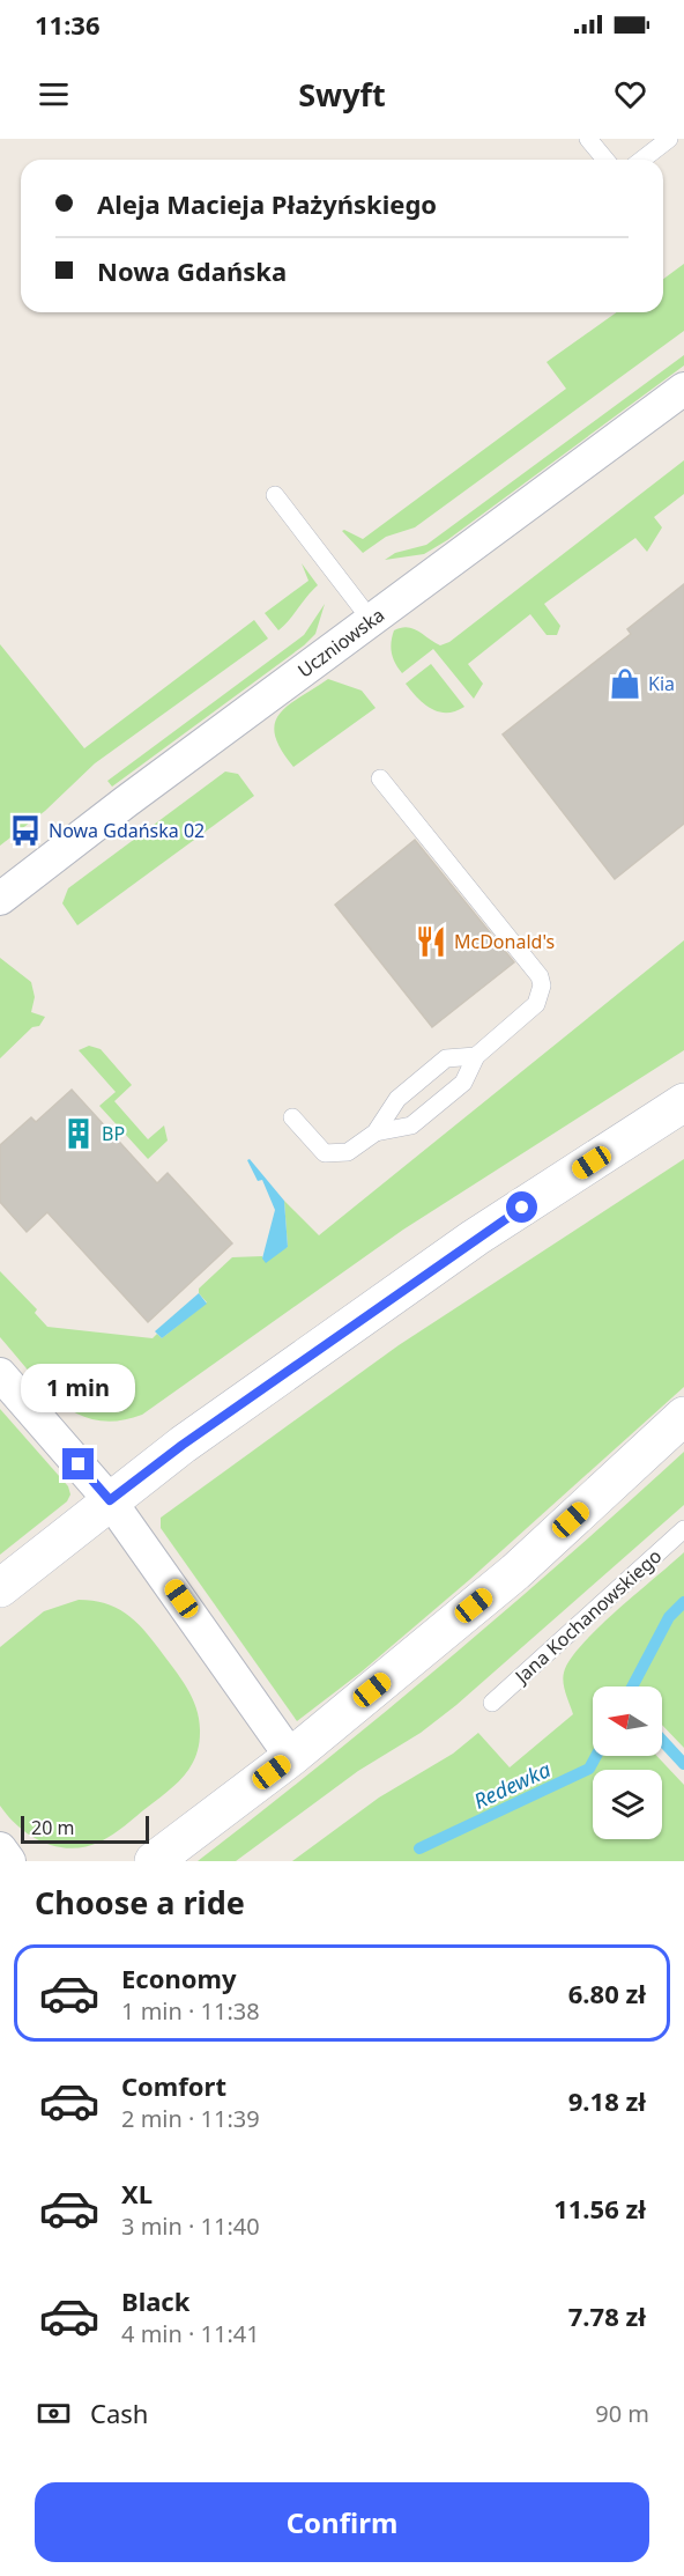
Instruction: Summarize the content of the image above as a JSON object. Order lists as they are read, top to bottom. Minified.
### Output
{"streets":{"street":["Uczniowska"],"lane":["Jana Kochanowskiego"]},"water":["Redewka"],"places":{"shop":["Kia"],"bus stop":["Nowa Gdańska 02"],"restaurant":["McDonald's"],"building":["BP"]},"scale_bar":"20 m","north":"left","page":{"status":"11:36","header":"Swyft","banner":["Aleja Macieja Płażyńskiego","Nowa Gdańska"],"bubble":"1 min","scale":"20 m","heading":"Choose a ride","list":[{"name":"Economy","note":"1 min · 11:38","value":"6.80 zł"},{"name":"Comfort","note":"2 min · 11:39","value":"9.18 zł"},{"name":"XL","note":"3 min · 11:40","value":"11.56 zł"},{"name":"Black","note":"4 min · 11:41","value":"7.78 zł"}],"pay":["Cash","90 m"],"buttons":"Confirm"}}
